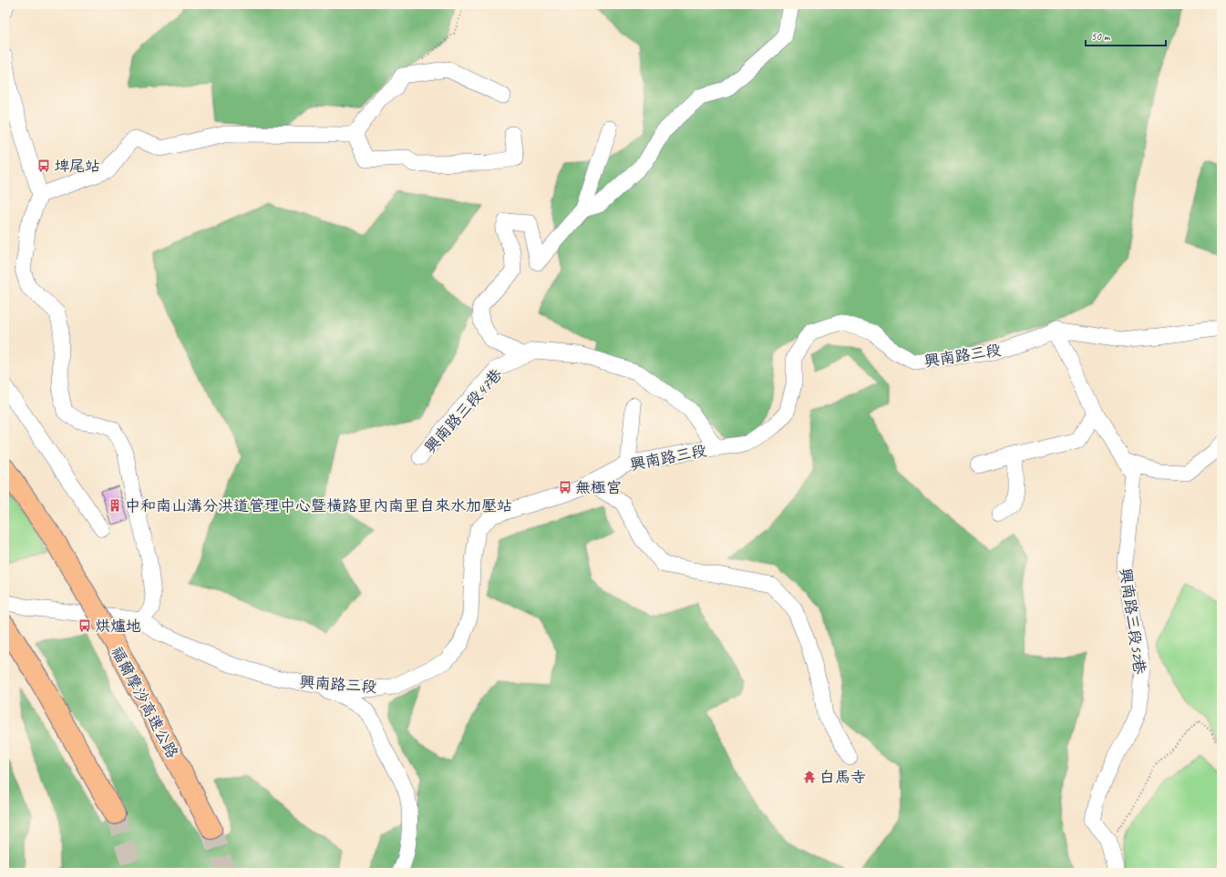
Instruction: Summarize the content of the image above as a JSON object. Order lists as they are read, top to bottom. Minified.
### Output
{"streets":{"highway":["福爾摩沙高速公路"],"street":["興南路三段","興南路三段47巷","興南路三段52巷"]},"crossings":[["興南路三段","興南路三段47巷"],["興南路三段","興南路三段52巷"]],"places":{"bus stop":["埤尾站","無極宮","烘爐地"],"building":["中和南山溝分洪道管理中心暨橫路里內南里自來水加壓站"],"temple":["白馬寺"]},"scale_bar":"50 m"}
